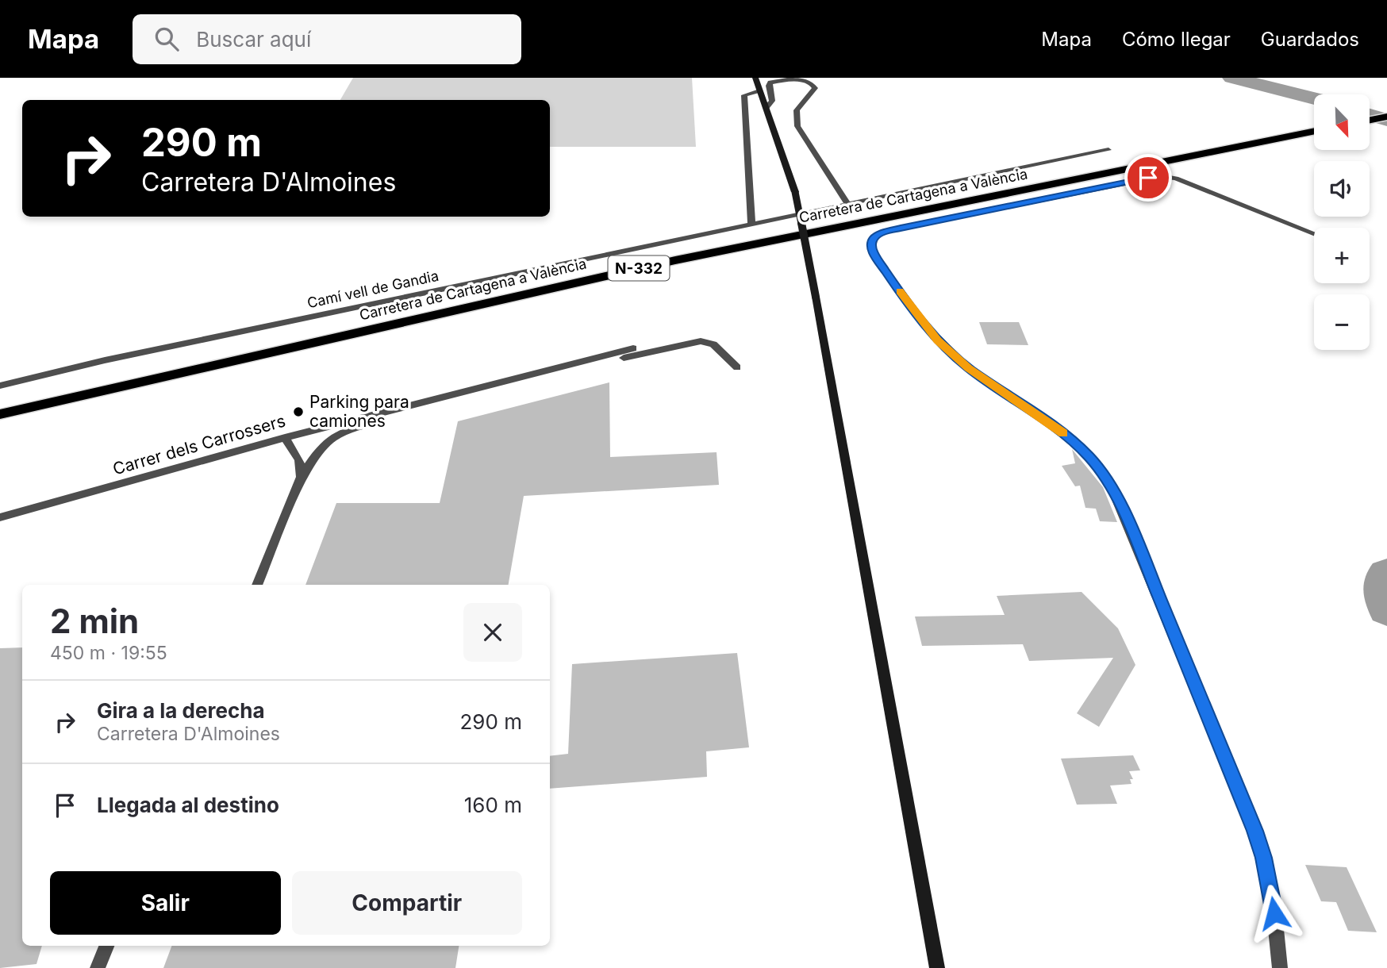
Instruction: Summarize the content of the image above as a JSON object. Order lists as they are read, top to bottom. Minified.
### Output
{"streets":{"highway":["Carretera de Cartagena a València","N-332"],"street":["Camí vell de Gandia","Carrer dels Carrossers"]},"places":["Parking para camiones"],"north":"bottom right","page":{"header":"Mapa","search":"Buscar aquí","nav":["Mapa","Cómo llegar","Guardados"],"map_buttons":["+","−"],"turn":["290 m","Carretera D'Almoines"],"heading":["2 min","450 m · 19:55"],"list":[{"name":"Gira a la derecha","note":"Carretera D'Almoines","value":"290 m"},{"name":"Llegada al destino","value":"160 m"}],"buttons":["Salir","Compartir"]}}
